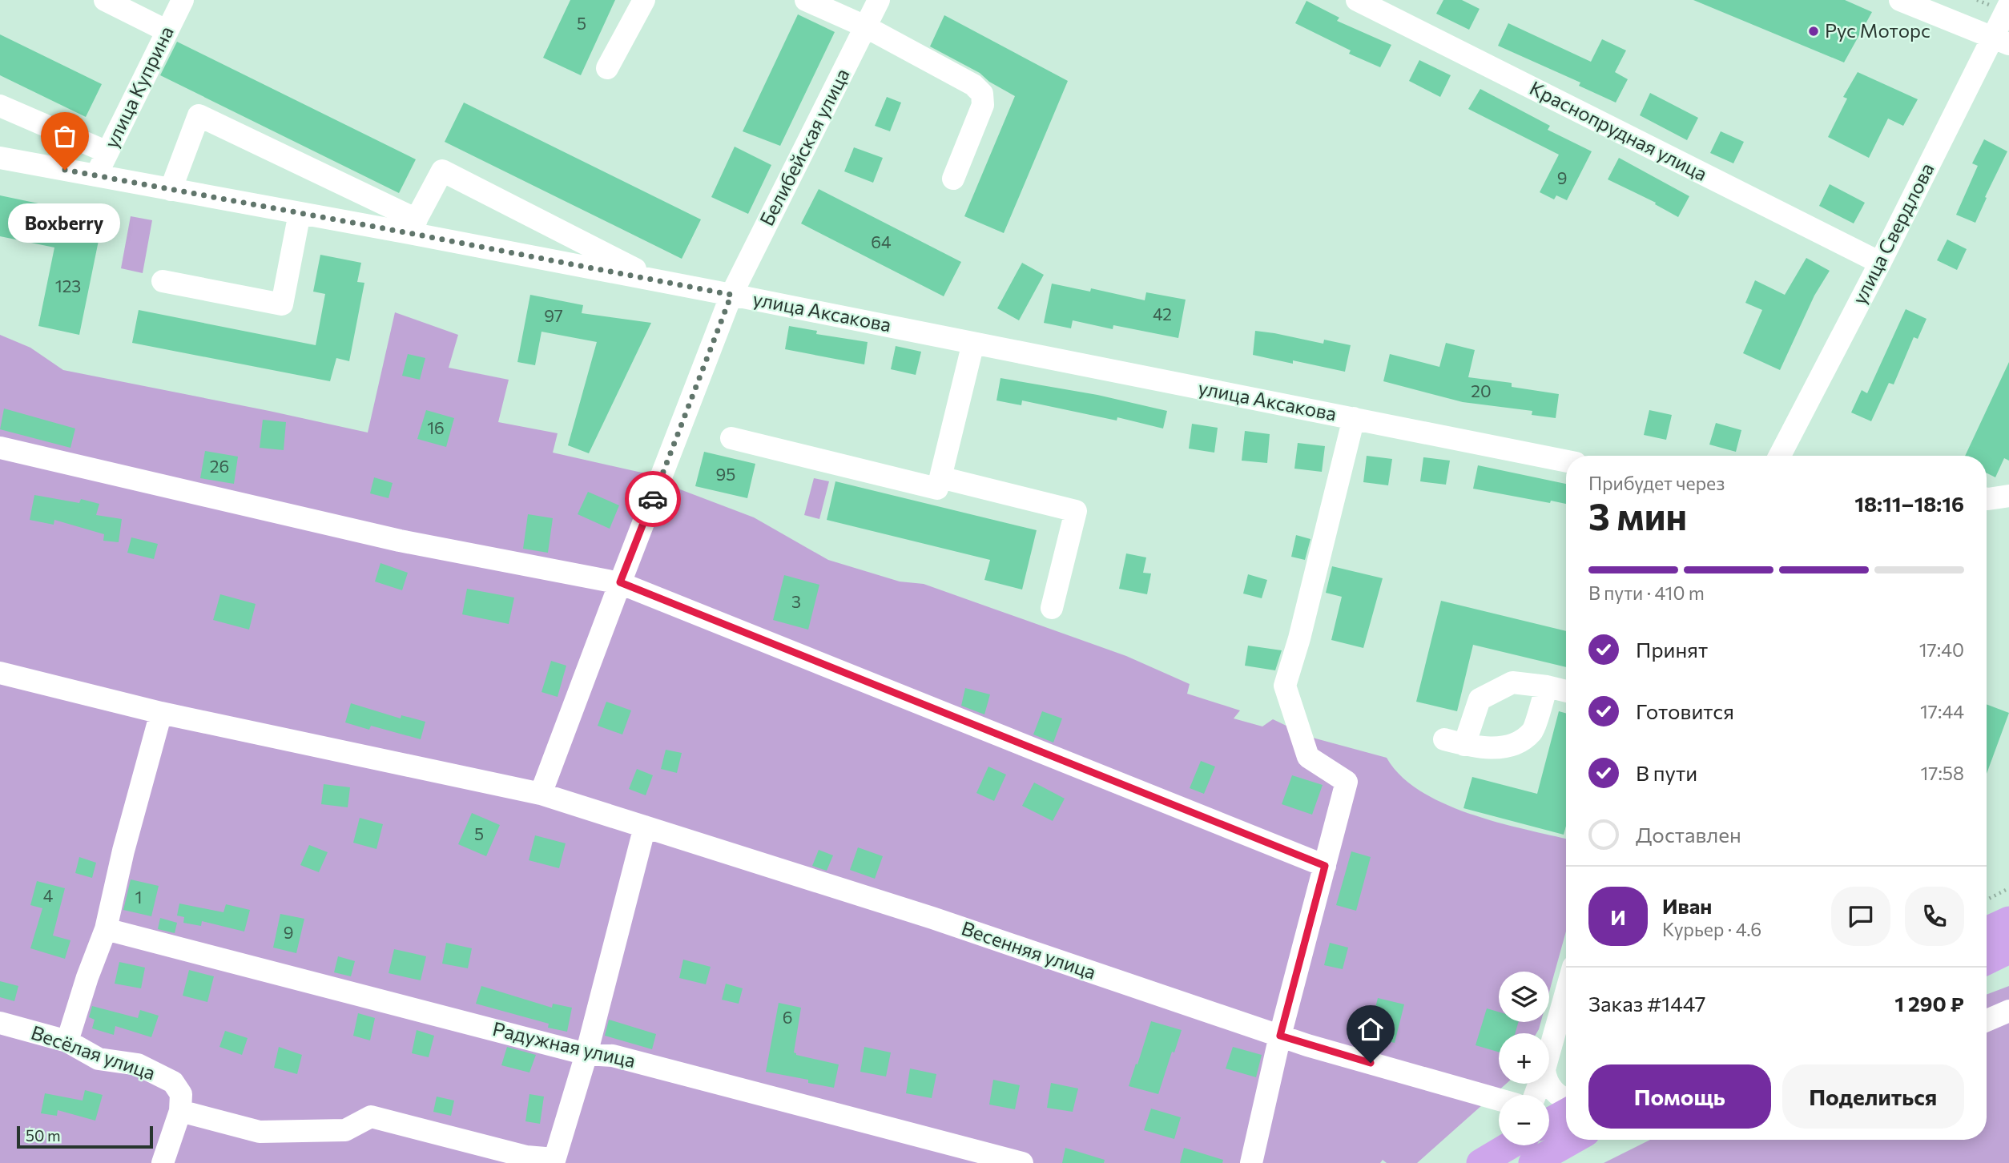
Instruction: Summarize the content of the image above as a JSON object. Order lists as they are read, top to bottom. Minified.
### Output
{"streets":{"street":["улица Куприна","Краснопрудная улица","Белибейская улица","улица Свердлова","улица Аксакова","Весенняя улица","Радужная улица","Весёлая улица"]},"crossings":[["улица Куприна","улица Аксакова"],["Краснопрудная улица","улица Свердлова"],["Белибейская улица","улица Аксакова"],["Белибейская улица","Весенняя улица"]],"places":["Рус Моторс","Boxberry"],"house_numbers":["5","9","64","123","42","97","20","16","26","95","3","5","4","1","9","6"],"scale_bar":"50 m","page":{"bubble":"Boxberry","heading":["3 мин","Прибудет через","18:11–18:16"],"panel":["Иван","Курьер · 4.6","Заказ #1447","1 290 ₽"],"bar":"В пути · 410 m","list":[["Принят","17:40"],["Готовится","17:44"],["В пути","17:58"],"Доставлен"],"round":"И","map_buttons":["+","−"],"buttons":["Помощь","Поделиться"],"scale":"50 m"}}
